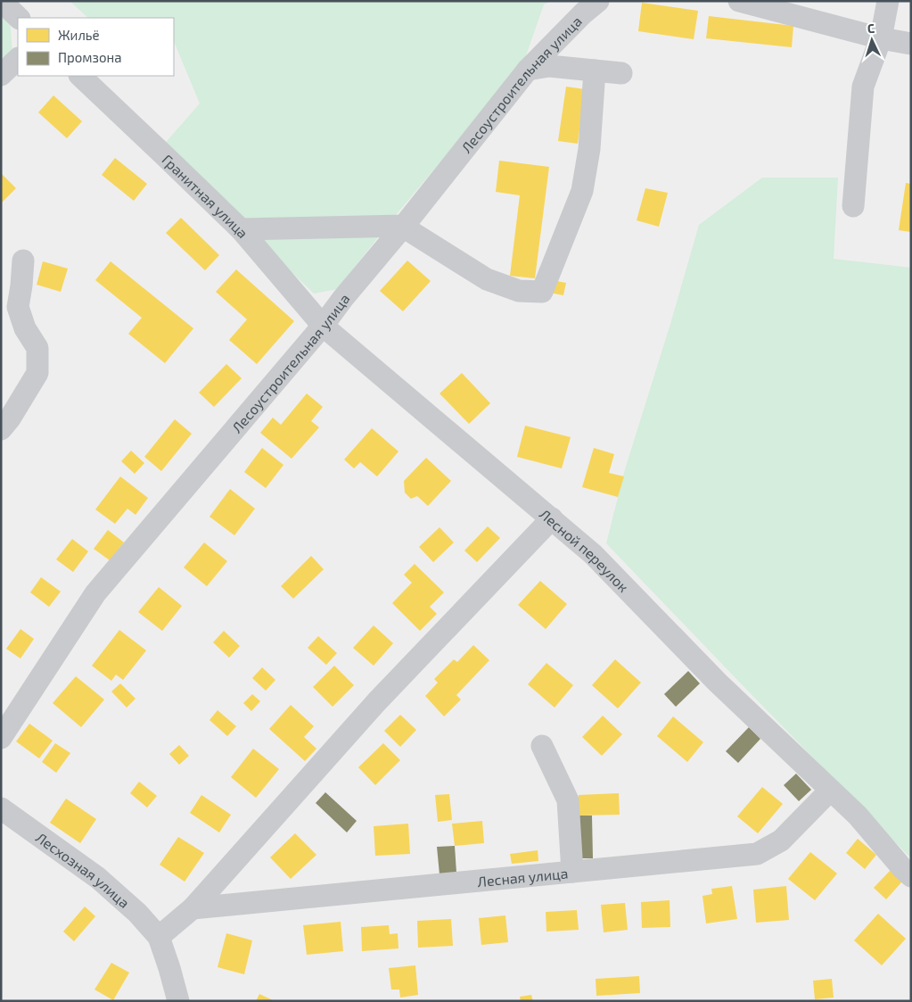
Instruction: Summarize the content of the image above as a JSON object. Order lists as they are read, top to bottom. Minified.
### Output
{"streets":{"street":["Лесоустроительная улица","Гранитная улица","Лесной переулок","Лесхозная улица","Лесная улица"]},"crossings":[["Лесоустроительная улица","Гранитная улица"],["Лесоустроительная улица","Лесной переулок"],["Гранитная улица","Лесной переулок"],["Лесной переулок","Лесная улица"]],"legend":["Жильё","Промзона"],"north":"top"}
